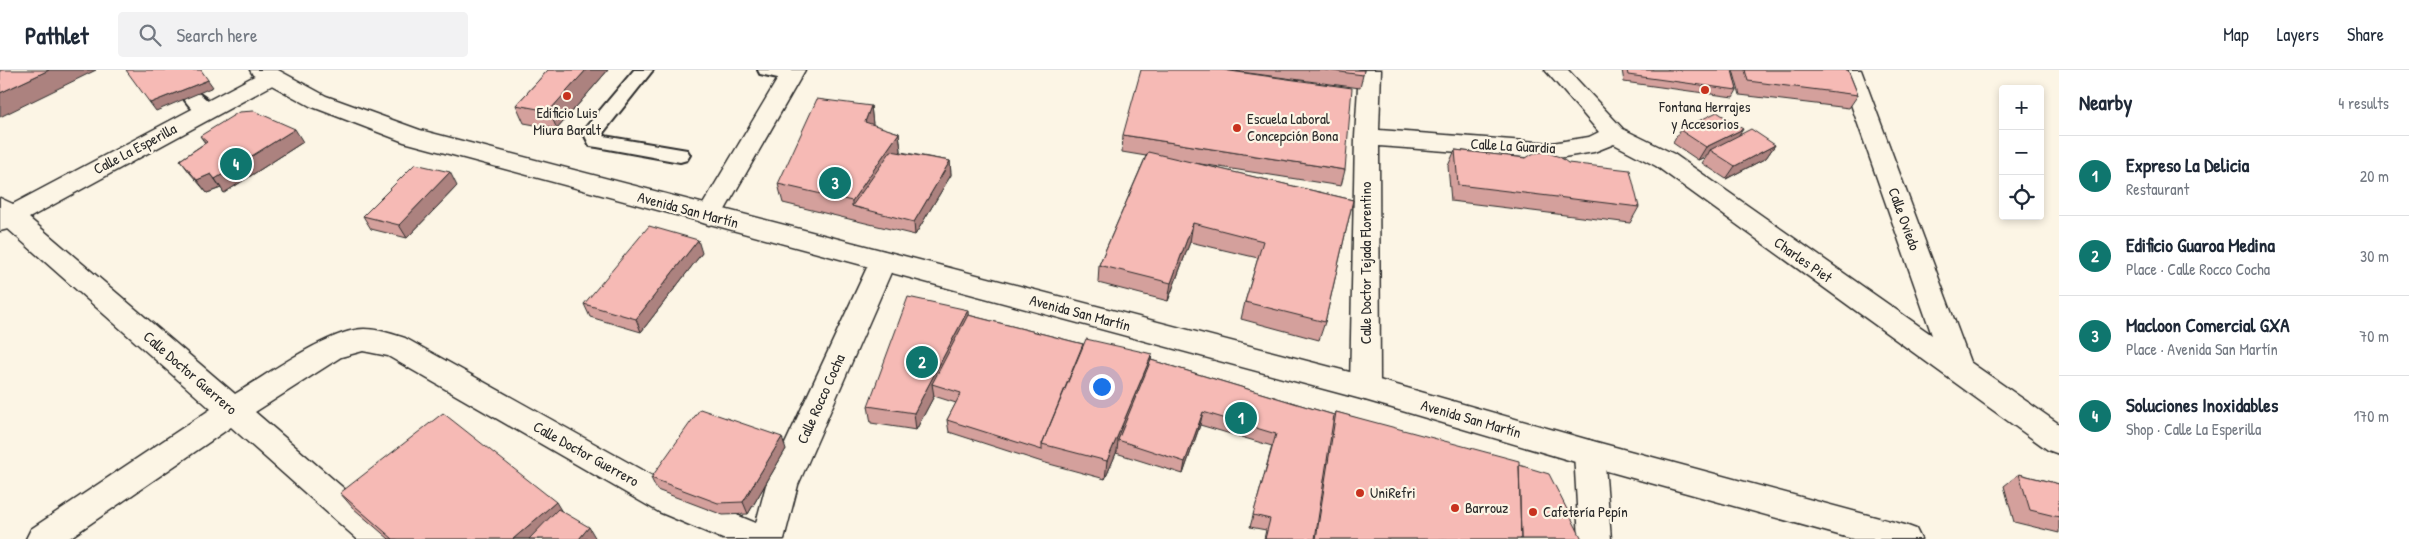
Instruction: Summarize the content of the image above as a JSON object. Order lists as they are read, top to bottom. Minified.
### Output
{"streets":{"street":["Calle La Guardia","Calle La Esperilla","Avenida San Martín","Calle Oviedo","Charles Piet","Calle Doctor Tejada Florentino","Calle Doctor Guerrero","Calle Rocco Cocha"]},"crossings":[["Calle La Guardia","Charles Piet"],["Calle La Guardia","Calle Doctor Tejada Florentino"],["Calle La Esperilla","Avenida San Martín"],["Calle La Esperilla","Calle Doctor Guerrero"],["Avenida San Martín","Calle Doctor Tejada Florentino"],["Avenida San Martín","Calle Rocco Cocha"],["Calle Oviedo","Charles Piet"]],"places":["Fontana Herrajes y Accesorios","Edificio Luis Miura Baralt","Escuela Laboral Concepción Bona","UniRefri","Barrouz","Cafetería Pepín"],"page":{"header":"Pathlet","search":"Search here","nav":["Map","Layers","Share"],"heading":["Nearby","4 results"],"map_buttons":["+","−"],"list":[{"mark":"1","name":"Expreso La Delicia","note":"Restaurant","value":"20 m"},{"mark":"2","name":"Edificio Guaroa Medina","note":"Place · Calle Rocco Cocha","value":"30 m"},{"mark":"3","name":"Macloon Comercial GXA","note":"Place · Avenida San Martín","value":"70 m"},{"mark":"4","name":"Soluciones Inoxidables","note":"Shop · Calle La Esperilla","value":"170 m"}],"pins":["4","3","2","1"]}}
